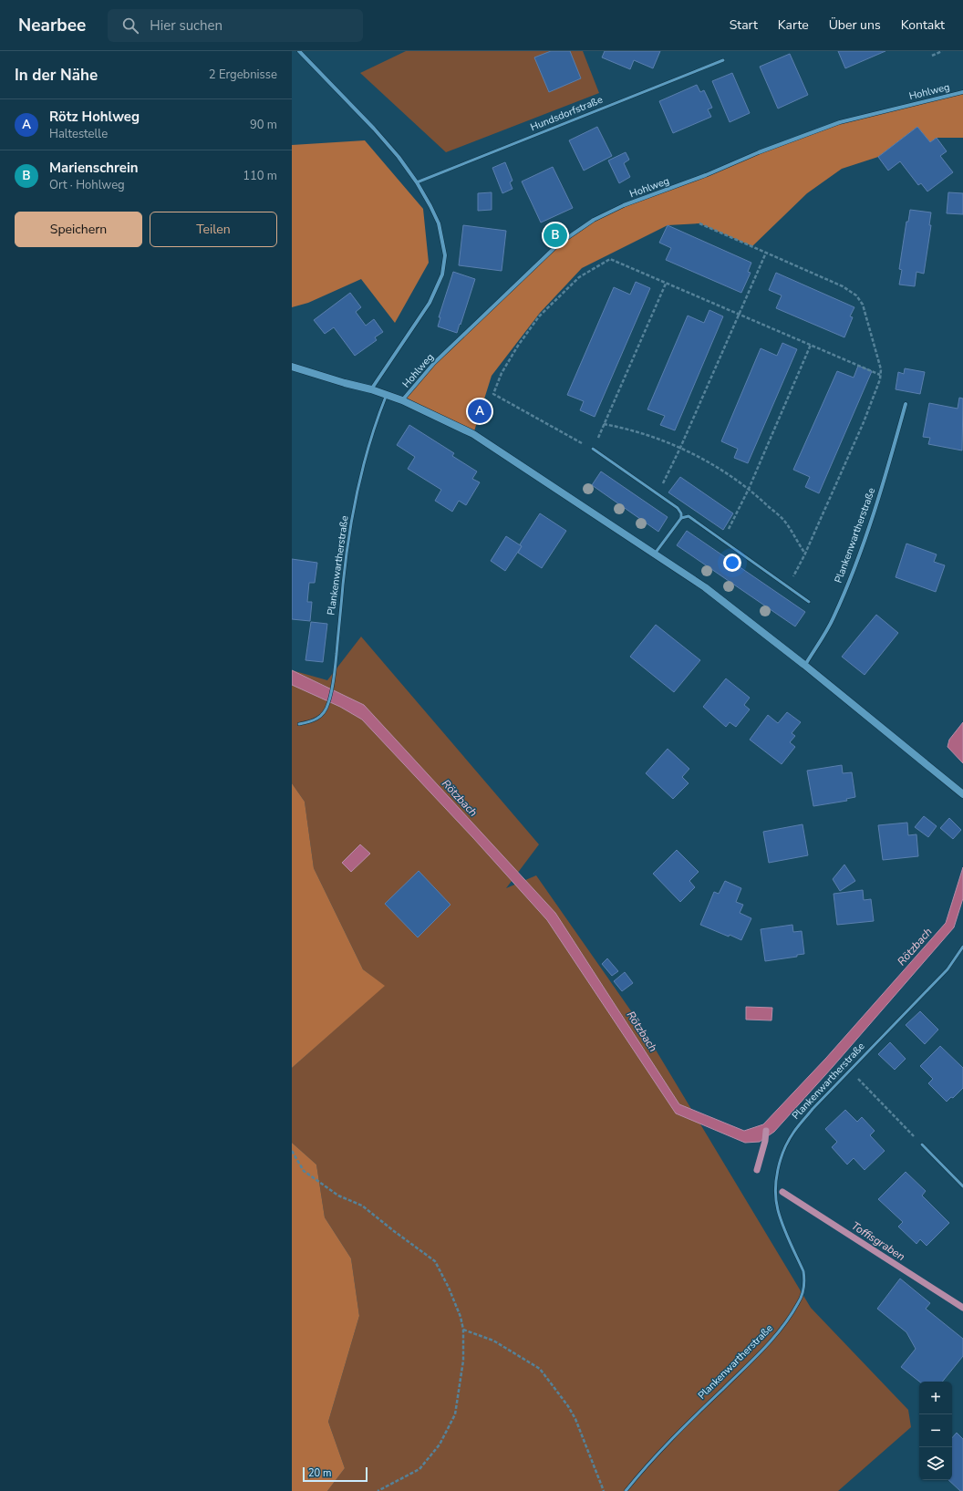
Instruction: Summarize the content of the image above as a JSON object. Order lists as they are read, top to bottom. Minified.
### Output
{"streets":{"street":["Hohlweg","Plankenwartherstraße"],"lane":["Hundsdorfstraße"]},"water":["Rötzbach","Toffisgraben"],"scale_bar":"20 m","page":{"header":"Nearbee","search":"Hier suchen","nav":["Start","Karte","Über uns","Kontakt"],"heading":["In der Nähe","2 Ergebnisse"],"list":[{"mark":"A","name":"Rötz Hohlweg","note":"Haltestelle","value":"90 m"},{"mark":"B","name":"Marienschrein","note":"Ort · Hohlweg","value":"110 m"}],"buttons":["Speichern","Teilen"],"pins":["B","A"],"map_buttons":["+","−"],"scale":"20 m"}}
